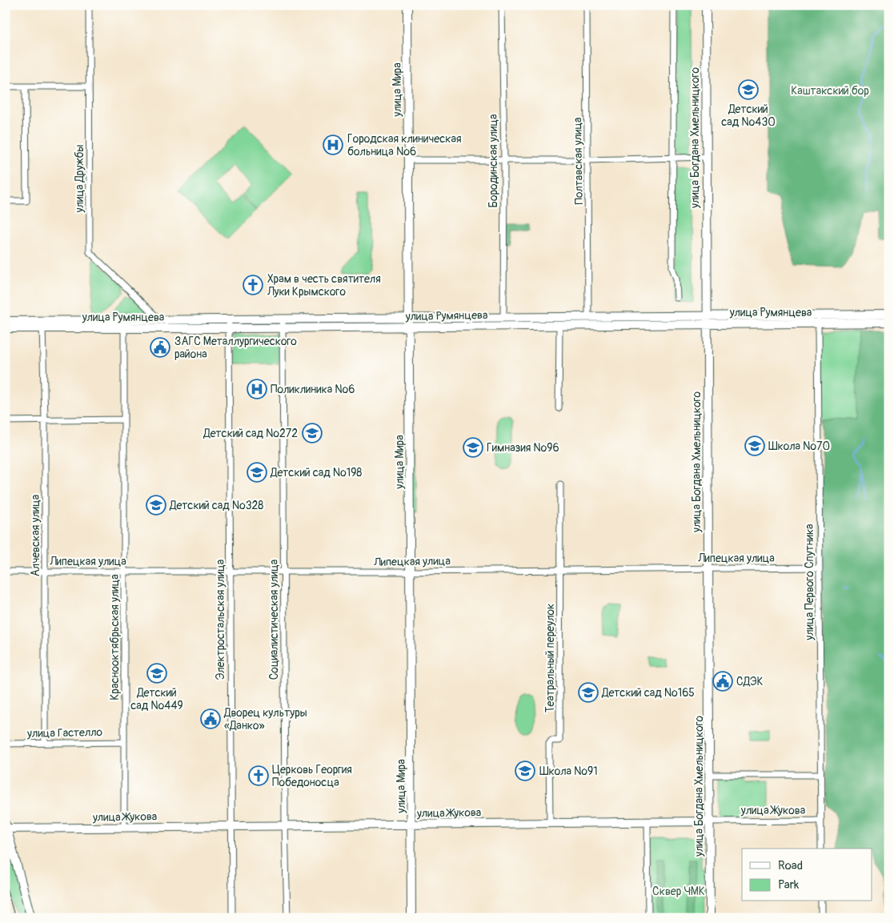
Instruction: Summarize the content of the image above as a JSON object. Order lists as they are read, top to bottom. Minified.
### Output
{"streets":{"main road":["улица Мира","улица Богдана Хмельницкого","улица Румянцева","улица Жукова"],"street":["Бородинская улица","Полтавская улица","улица Дружбы","Алчевская улица","Липецкая улица","улица Первого Спутника","Электростальская улица","Социалистическая улица","Краснооктябрьская улица","Театральный переулок","улица Гастелло"]},"crossings":[["улица Мира","улица Румянцева"],["улица Мира","Липецкая улица"],["улица Мира","улица Жукова"],["улица Богдана Хмельницкого","улица Румянцева"],["улица Богдана Хмельницкого","Липецкая улица"],["улица Богдана Хмельницкого","улица Жукова"],["Бородинская улица","улица Румянцева"],["Полтавская улица","улица Румянцева"],["улица Дружбы","улица Румянцева"],["улица Румянцева","Алчевская улица"],["улица Румянцева","улица Первого Спутника"],["улица Румянцева","Электростальская улица"],["улица Румянцева","Социалистическая улица"],["улица Румянцева","Краснооктябрьская улица"],["Алчевская улица","Липецкая улица"],["Алчевская улица","улица Гастелло"],["Липецкая улица","улица Первого Спутника"],["Липецкая улица","Электростальская улица"],["Липецкая улица","Социалистическая улица"],["Липецкая улица","Краснооктябрьская улица"],["Липецкая улица","Театральный переулок"],["улица Первого Спутника","улица Жукова"],["Электростальская улица","улица Жукова"],["Социалистическая улица","улица Жукова"],["Краснооктябрьская улица","улица Гастелло"],["Краснооктябрьская улица","улица Жукова"],["Театральный переулок","улица Жукова"]],"parks":["Каштакский бор","Сквер ЧМК"],"places":{"school or university":["Детский сад №430","Детский сад №272","Школа №70","Гимназия №96","Детский сад №198","Детский сад №328","Детский сад №449","Детский сад №165","Школа №91"],"hospital":["Городская клиническая больница №6","Поликлиника №6"],"church":["Храм в честь святителя Луки Крымского","Церковь Георгия Победоносца"],"public building":["ЗАГС Металлургического района","СДЭК","Дворец культуры «Данко»"]},"legend":["Road","Park"]}
